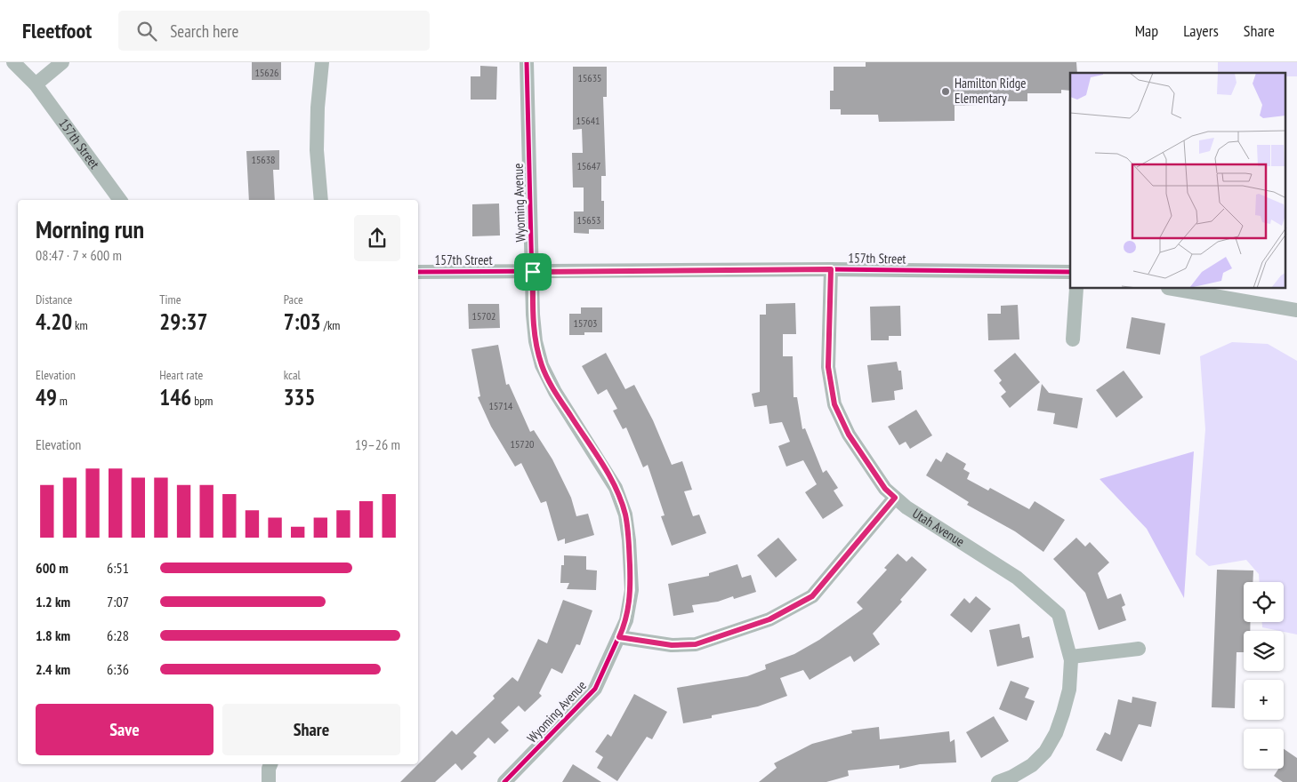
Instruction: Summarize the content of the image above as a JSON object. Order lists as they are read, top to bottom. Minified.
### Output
{"streets":{"street":["157th Street","Wyoming Avenue","Utah Avenue"]},"crossings":[["157th Street","Wyoming Avenue"],["157th Street","Utah Avenue"]],"places":["Hamilton Ridge Elementary"],"house_numbers":["15626","15635","15641","15638","15647","15653","15702","15703","15714","15720"],"page":{"header":"Fleetfoot","search":"Search here","nav":["Map","Layers","Share"],"heading":["Morning run","08:47 · 7 × 600 m"],"stats":[["Distance","4.20 km"],["Time","29:37"],["Pace","7:03 /km"],["Elevation","49 m"],["Heart rate","146 bpm"],["kcal","335"]],"chart":["Elevation","19–26 m"],"list":[{"name":"600 m","note":"6:51"},{"name":"1.2 km","note":"7:07"},{"name":"1.8 km","note":"6:28"},{"name":"2.4 km","note":"6:36"}],"map_buttons":["+","−"],"buttons":["Save","Share"]}}
